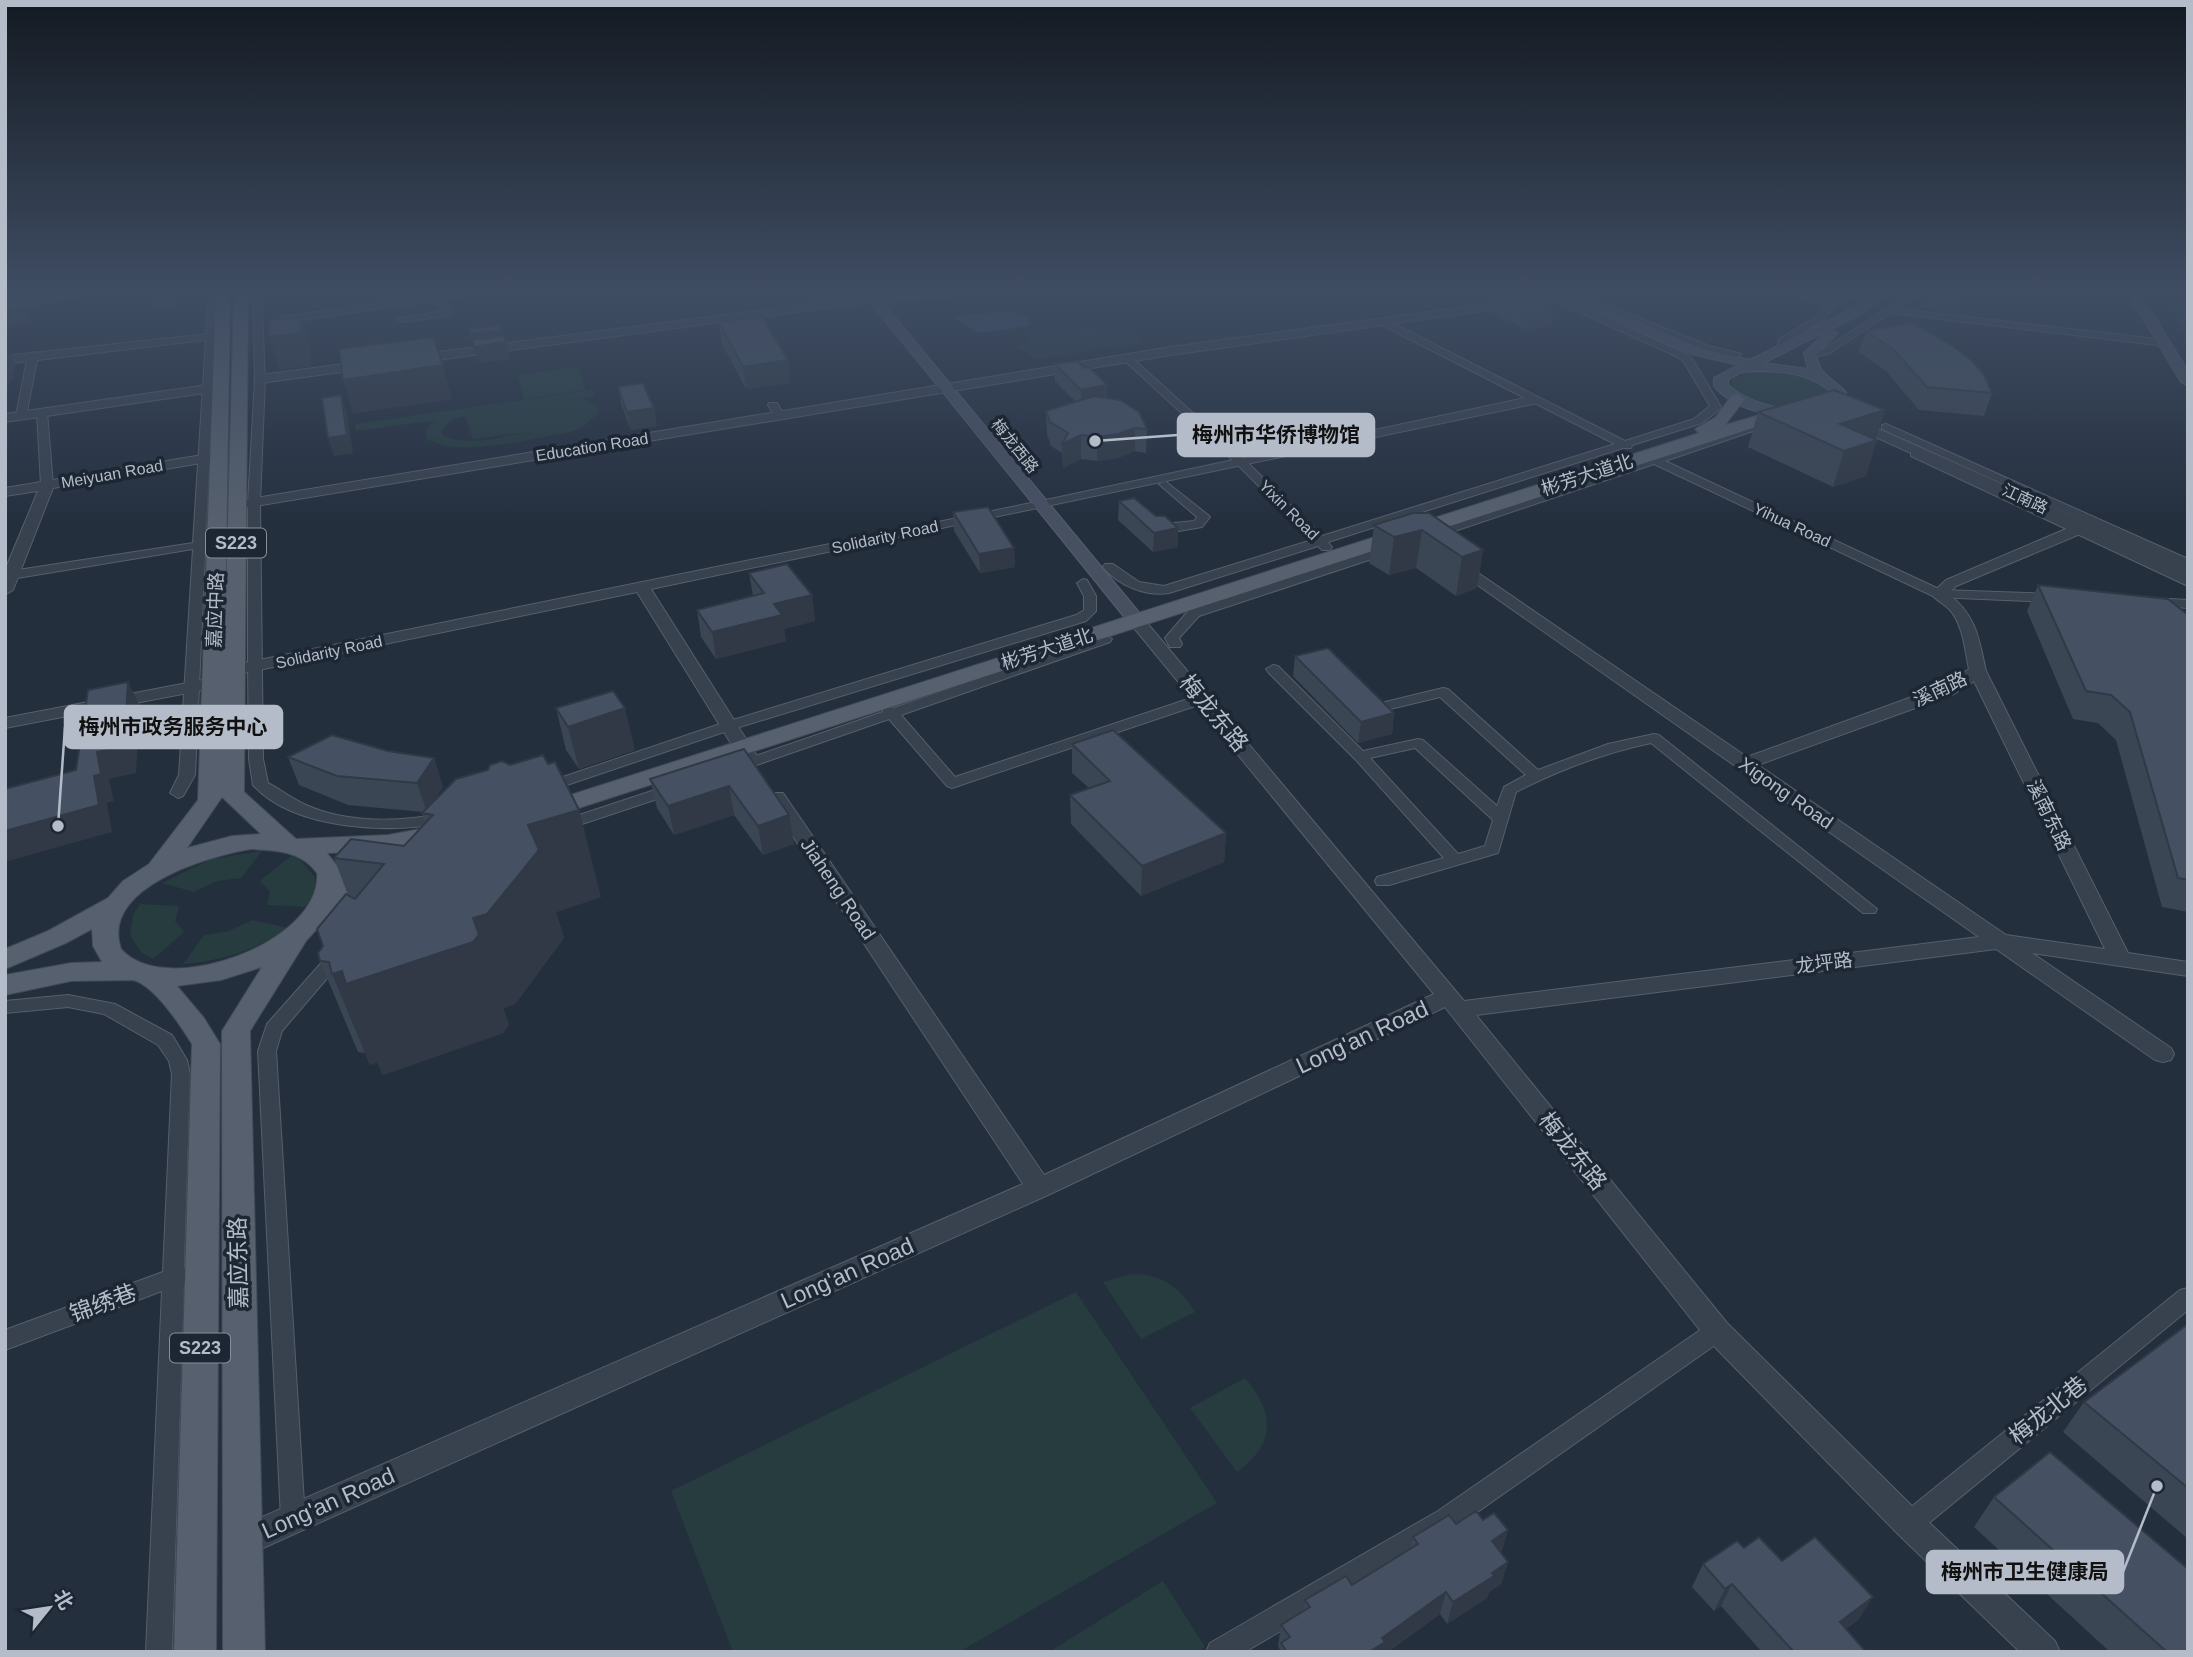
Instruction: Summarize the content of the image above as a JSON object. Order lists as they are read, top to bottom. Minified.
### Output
{"streets":{"main road":["梅龙西路","彬芳大道北","S223","嘉应中路","嘉应东路"],"street":["Education Road","Meiyuan Road","江南路","Yixin Road","Yihua Road","Solidarity Road","溪南路","梅龙东路","Xigong Road","溪南东路","Jiaheng Road","龙坪路","Long'an Road","锦绣巷","梅龙北巷"]},"crossings":[["梅龙西路","Education Road"],["梅龙西路","彬芳大道北"],["梅龙西路","Solidarity Road"],["梅龙西路","梅龙东路"],["Education Road","嘉应中路"],["Meiyuan Road","嘉应中路"],["彬芳大道北","江南路"],["彬芳大道北","Yixin Road"],["彬芳大道北","Yihua Road"],["彬芳大道北","梅龙东路"],["彬芳大道北","Xigong Road"],["彬芳大道北","Jiaheng Road"],["Yixin Road","Solidarity Road"],["Yihua Road","Solidarity Road"],["Yihua Road","溪南路"],["Solidarity Road","嘉应中路"],["Solidarity Road","Jiaheng Road"],["S223","嘉应中路"],["S223","嘉应东路"],["溪南路","Xigong Road"],["溪南路","溪南东路"],["梅龙东路","龙坪路"],["梅龙东路","Long'an Road"],["梅龙东路","梅龙北巷"],["Xigong Road","龙坪路"],["溪南东路","龙坪路"],["Jiaheng Road","Long'an Road"],["龙坪路","Long'an Road"],["Long'an Road","嘉应东路"],["嘉应东路","锦绣巷"]],"places":["梅州市华侨博物馆","梅州市政务服务中心","梅州市卫生健康局"],"north":"top right"}
